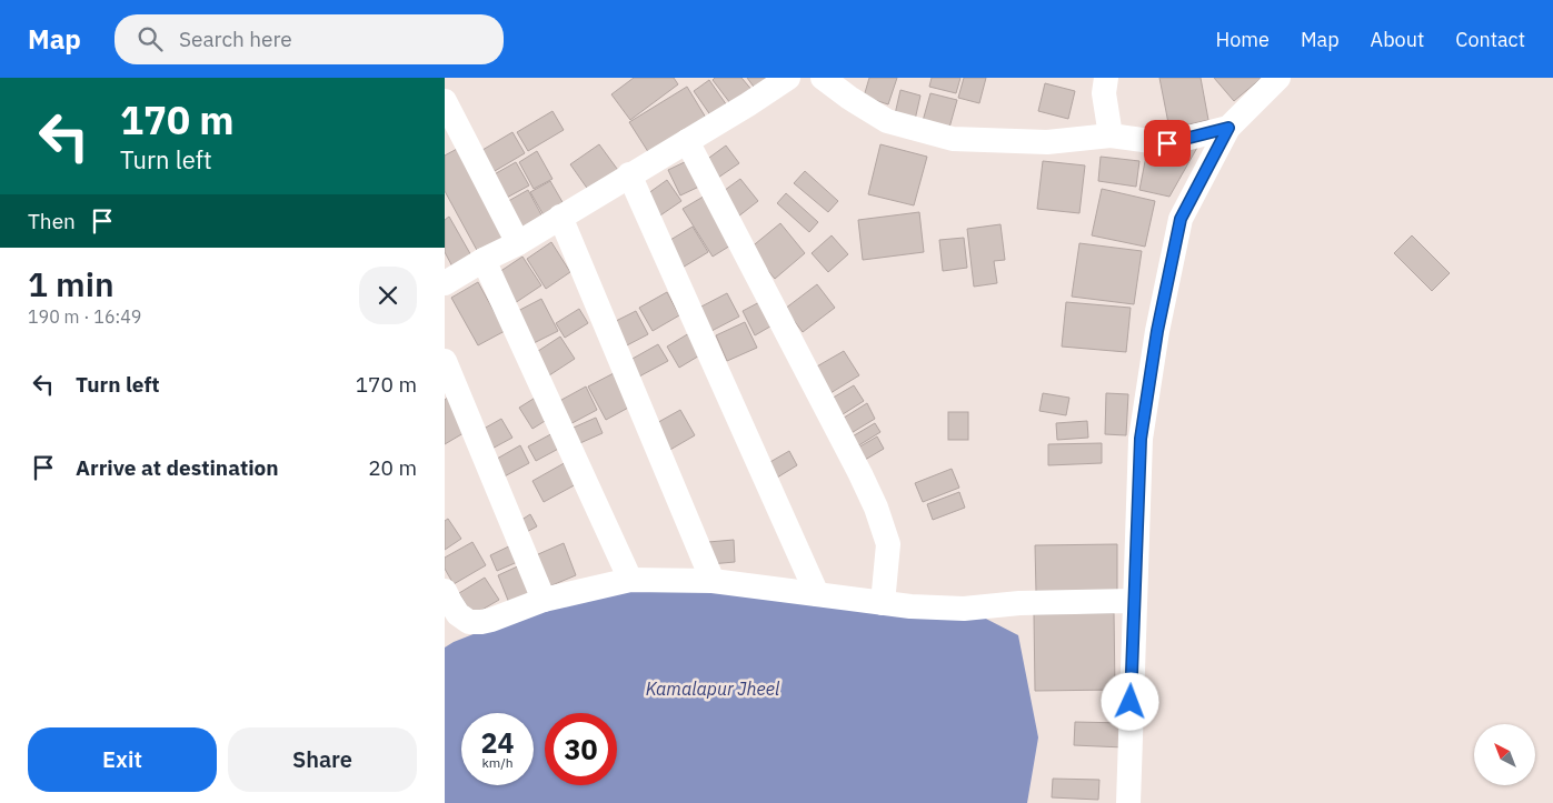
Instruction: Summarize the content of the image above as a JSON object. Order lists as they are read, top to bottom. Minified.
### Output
{"water":["Kamalapur Jheel"],"north":"top left","page":{"header":"Map","search":"Search here","nav":["Home","Map","About","Contact"],"turn":["170 m","Turn left"],"then":"Then","heading":["1 min","190 m · 16:49"],"list":[{"name":"Turn left","value":"170 m"},{"name":"Arrive at destination","value":"20 m"}],"speed":"24 km/h","limit":"30","buttons":["Exit","Share"]}}
